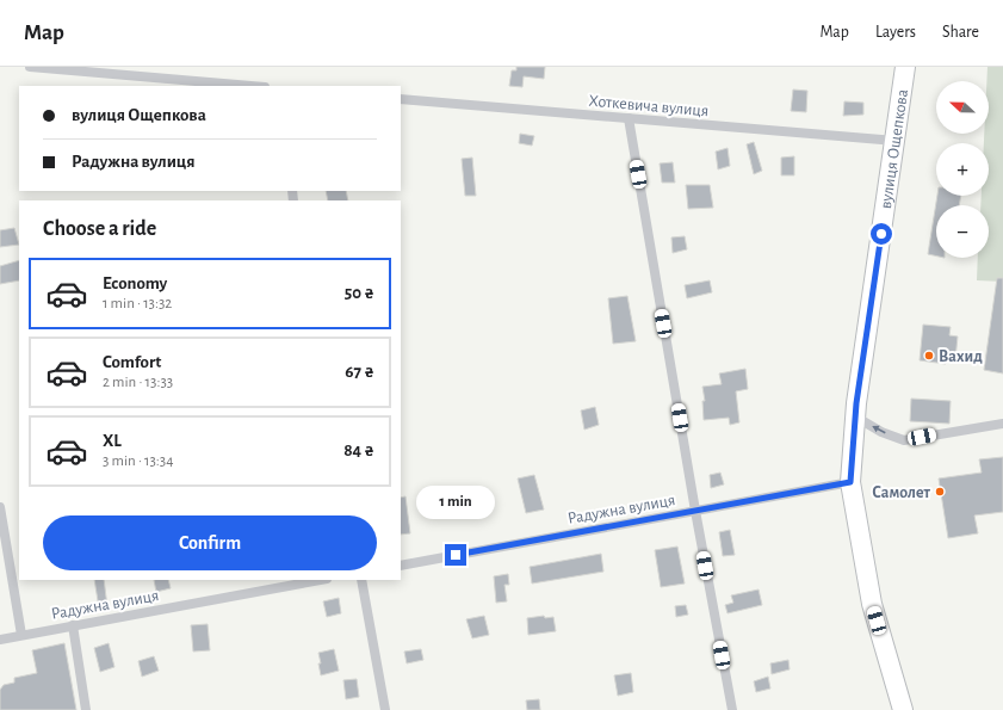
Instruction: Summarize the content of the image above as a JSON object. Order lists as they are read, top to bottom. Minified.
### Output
{"streets":{"highway":["вулиця Ощепкова"],"street":["Хоткевича вулиця","Радужна вулиця"]},"crossings":[["Хоткевича вулиця","вулиця Ощепкова"],["вулиця Ощепкова","Радужна вулиця"]],"places":["Вахид","Самолет"],"north":"left","page":{"header":"Map","nav":["Map","Layers","Share"],"map_buttons":["+","−"],"banner":["вулиця Ощепкова","Радужна вулиця"],"heading":"Choose a ride","list":[{"name":"Economy","note":"1 min · 13:32","value":"50 ₴"},{"name":"Comfort","note":"2 min · 13:33","value":"67 ₴"},{"name":"XL","note":"3 min · 13:34","value":"84 ₴"}],"bubble":"1 min","buttons":"Confirm"}}
